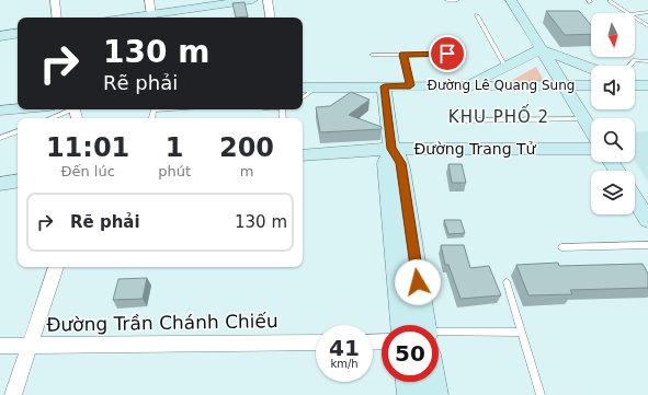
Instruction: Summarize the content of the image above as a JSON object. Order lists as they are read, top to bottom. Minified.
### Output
{"streets":{"main road":["Đường Lê Quang Sung","Đường Trang Tử"],"street":["Đường Trần Chánh Chiếu"]},"districts":["KHU PHỐ 2"],"north":"bottom","page":{"turn":["130 m","Rẽ phải"],"eta":["11:01","Đến lúc","1","phút","200","m"],"list":[{"name":"Rẽ phải","value":"130 m"}],"speed":"41 km/h","limit":"50"}}
